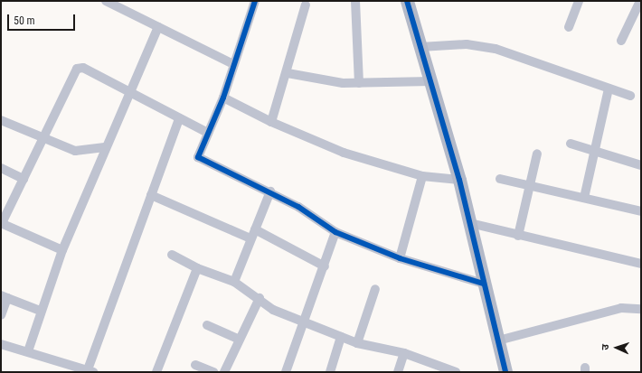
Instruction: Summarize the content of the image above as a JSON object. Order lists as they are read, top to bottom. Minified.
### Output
{"scale_bar":"50 m","north":"left"}
